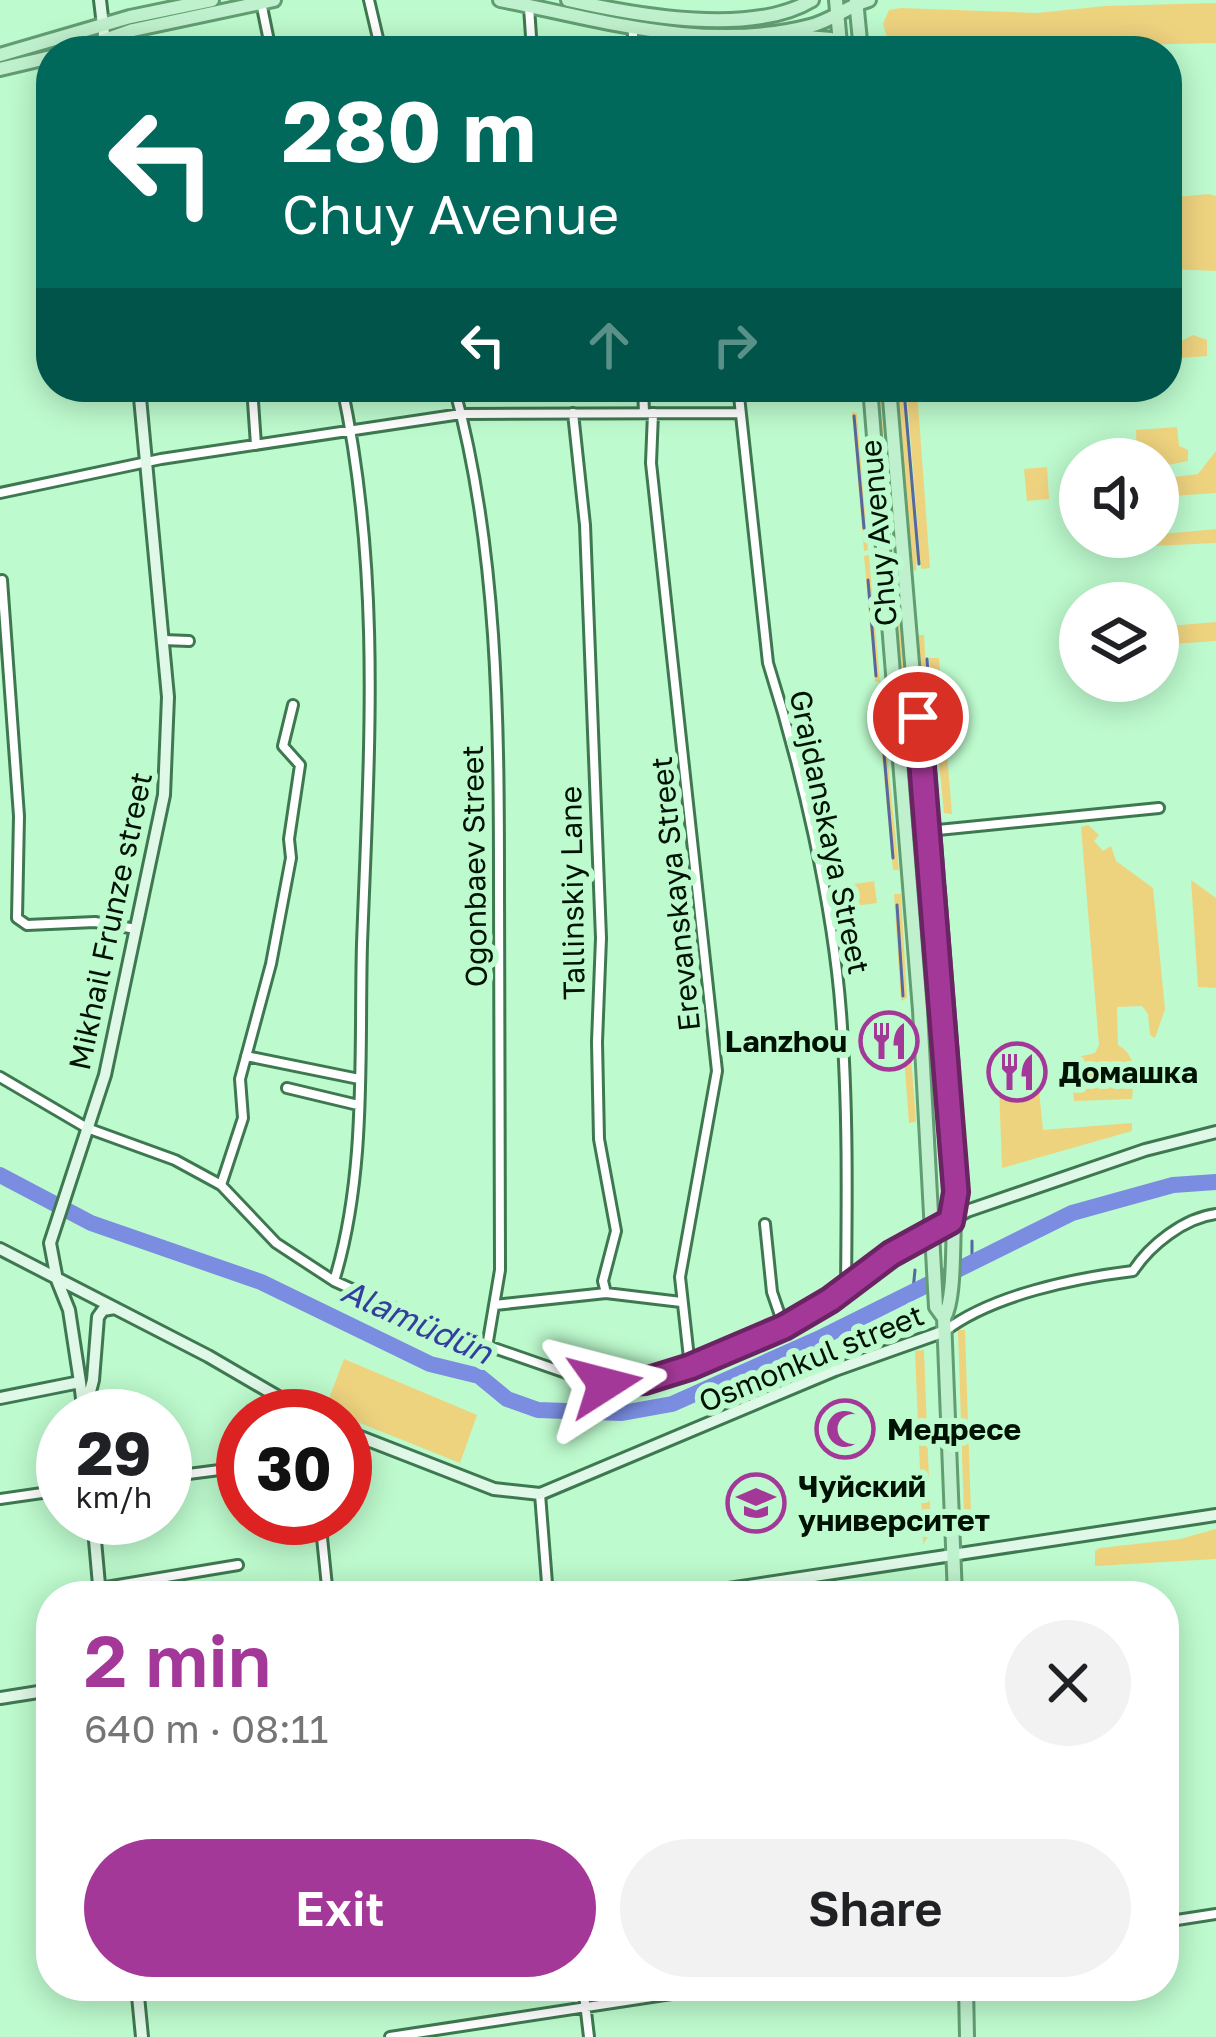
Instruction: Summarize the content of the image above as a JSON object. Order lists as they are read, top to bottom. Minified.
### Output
{"streets":{"main road":["Chuy Avenue"],"street":["Grajdanskaya Street","Ogonbaev Street","Tallinskiy Lane","Erevanskaya Street","Mikhail Frunze street","Osmonkul street"]},"crossings":[["Chuy Avenue","Osmonkul street"]],"water":["Alamüdün"],"places":{"restaurant":["Lanzhou","Домашка"],"mosque":["Медресе"],"school or university":["Чуйский университет"]},"page":{"turn":["280 m","Chuy Avenue"],"speed":"29 km/h","limit":"30","heading":["2 min","640 m · 08:11"],"buttons":["Exit","Share"]}}
